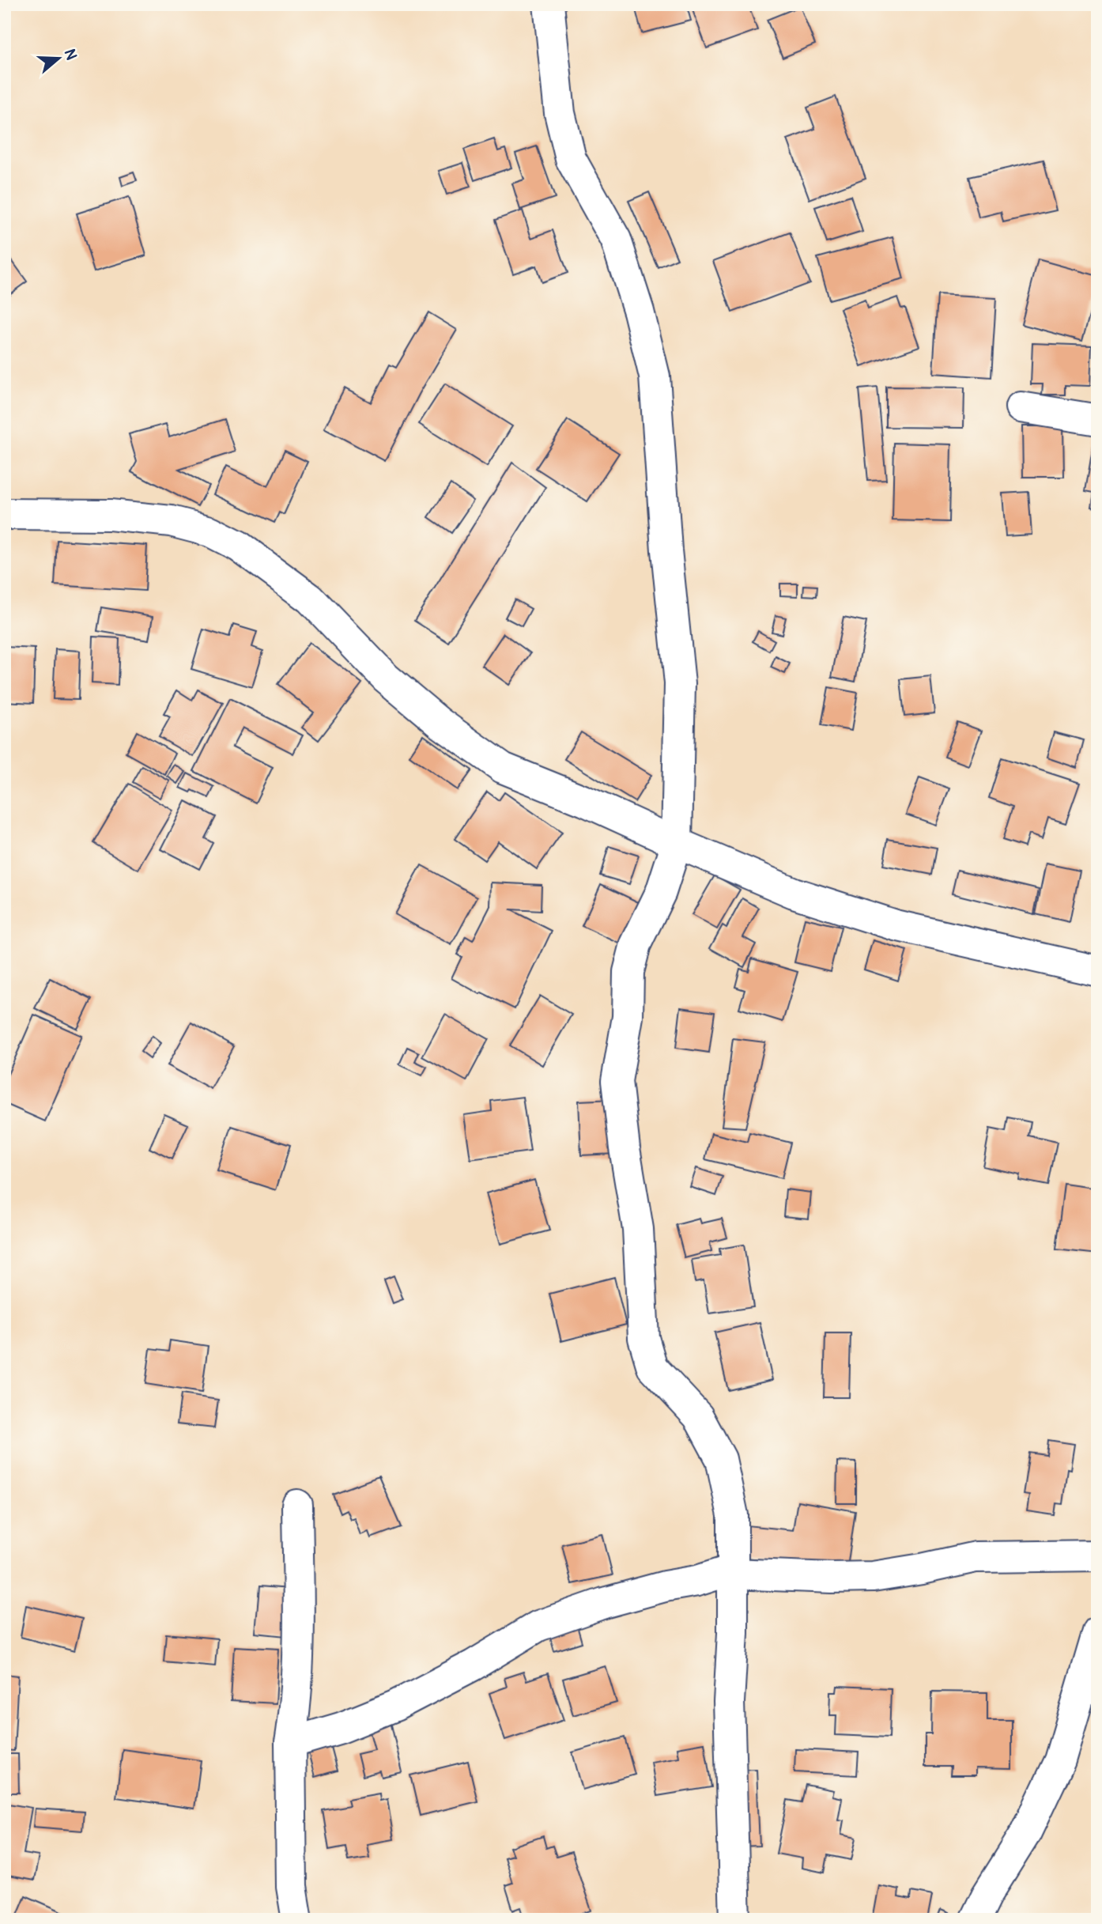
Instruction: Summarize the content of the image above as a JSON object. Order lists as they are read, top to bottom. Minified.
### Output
{"north":"right"}
